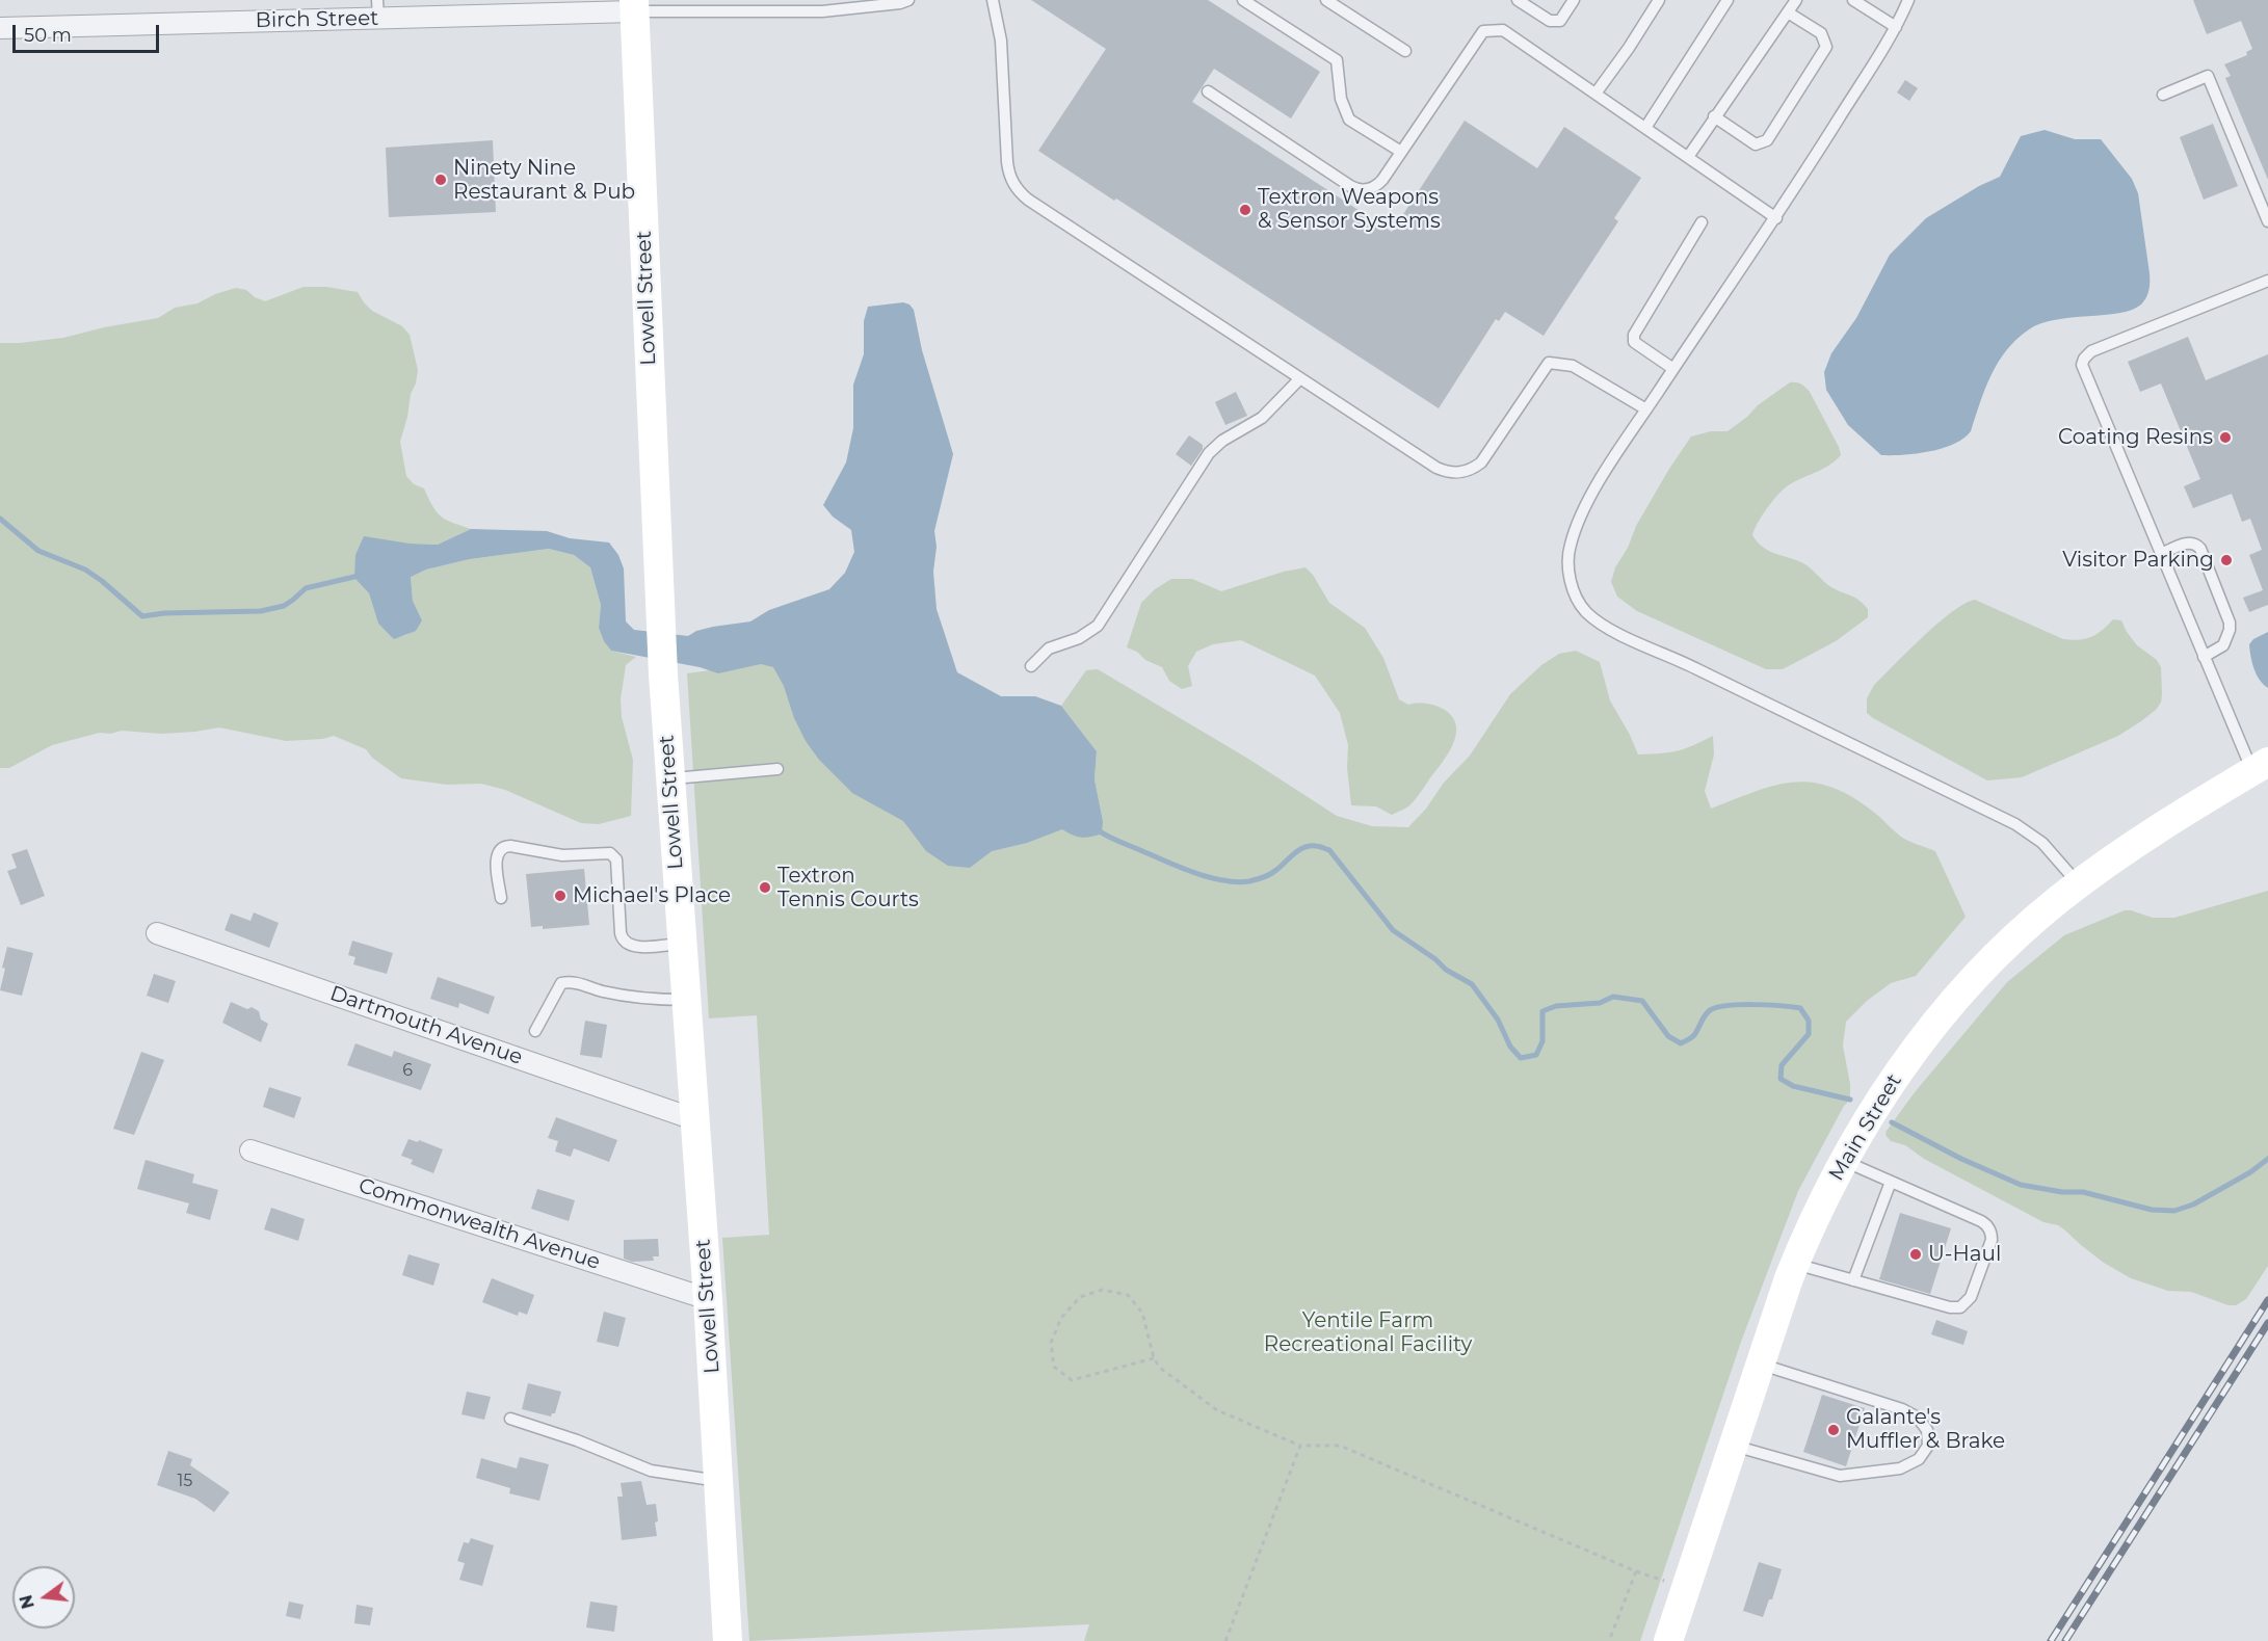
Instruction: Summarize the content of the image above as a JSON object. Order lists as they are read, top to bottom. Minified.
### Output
{"streets":{"main road":["Lowell Street","Main Street"],"street":["Birch Street","Dartmouth Avenue","Commonwealth Avenue"]},"crossings":[["Birch Street","Lowell Street"],["Lowell Street","Dartmouth Avenue"],["Lowell Street","Commonwealth Avenue"]],"parks":["Yentile Farm Recreational Facility"],"places":["Ninety Nine Restaurant & Pub","Textron Weapons & Sensor Systems","Coating Resins","Visitor Parking","Textron Tennis Courts","Michael's Place","U-Haul","Galante's Muffler & Brake"],"house_numbers":["6","15"],"scale_bar":"50 m","north":"left"}
